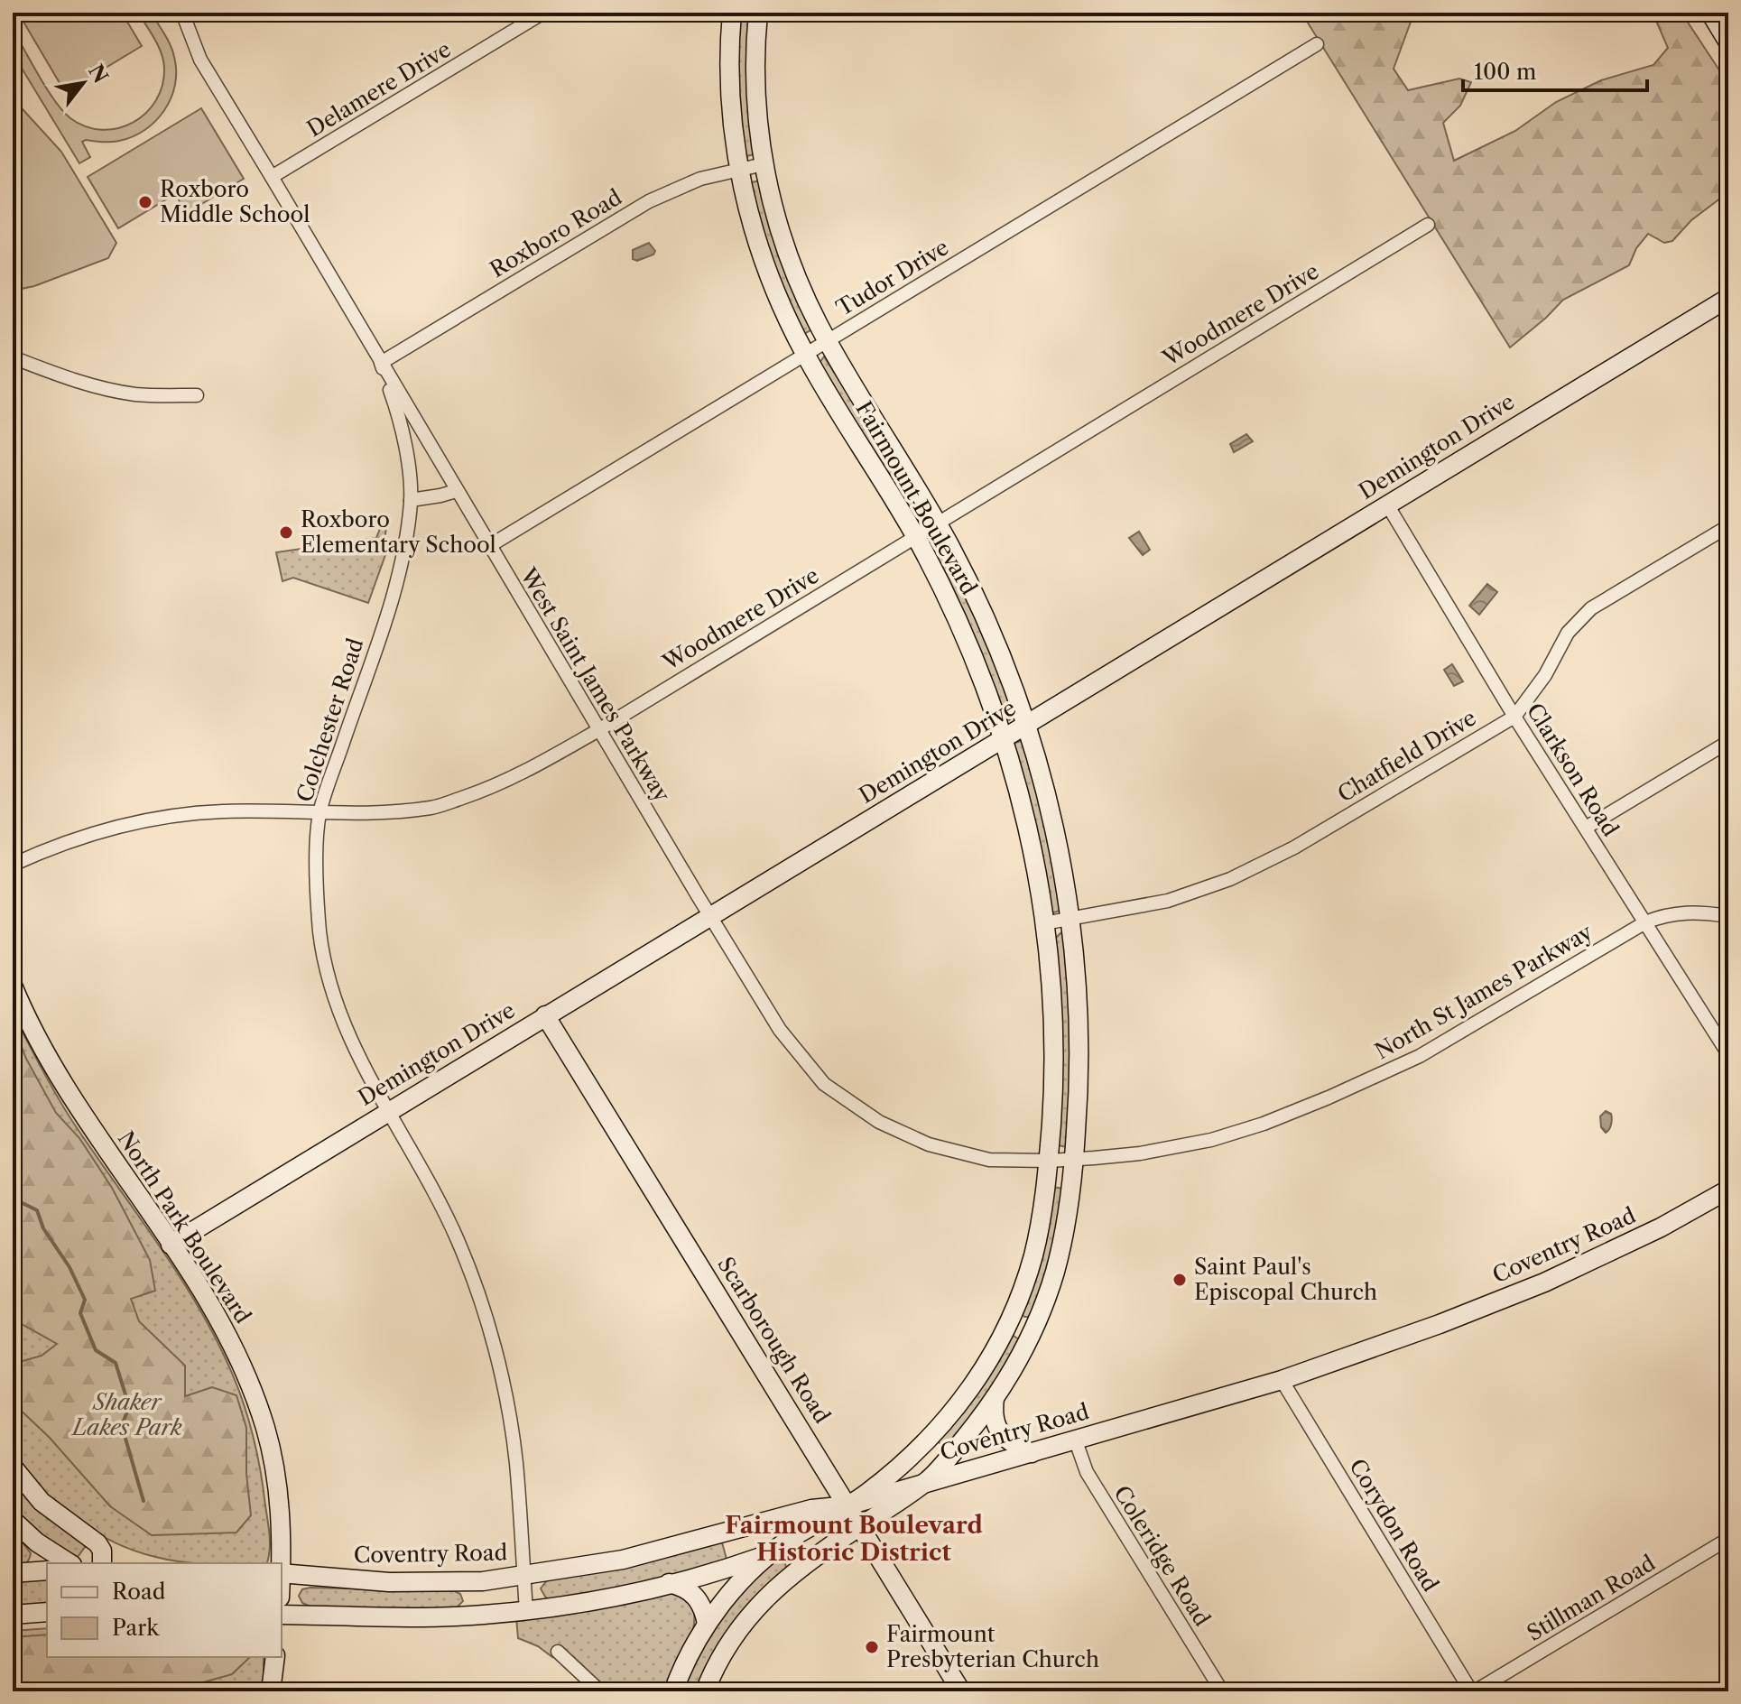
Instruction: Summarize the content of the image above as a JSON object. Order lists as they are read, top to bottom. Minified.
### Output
{"streets":{"main road":["Demington Drive","Fairmount Boulevard","North Park Boulevard","Coventry Road","Scarborough Road"],"street":["Delamere Drive","Roxboro Road","Tudor Drive","Woodmere Drive","West Saint James Parkway","Colchester Road","Chatfield Drive","Clarkson Road","North St James Parkway","Corydon Road","Coleridge Road","Stillman Road"]},"crossings":[["Delamere Drive","West Saint James Parkway"],["Roxboro Road","Fairmount Boulevard"],["Roxboro Road","West Saint James Parkway"],["Roxboro Road","Colchester Road"],["Tudor Drive","Fairmount Boulevard"],["Tudor Drive","West Saint James Parkway"],["Woodmere Drive","Fairmount Boulevard"],["Woodmere Drive","West Saint James Parkway"],["Woodmere Drive","Colchester Road"],["Demington Drive","Fairmount Boulevard"],["Demington Drive","West Saint James Parkway"],["Demington Drive","Colchester Road"],["Demington Drive","Clarkson Road"],["Demington Drive","North Park Boulevard"],["Demington Drive","Scarborough Road"],["Fairmount Boulevard","West Saint James Parkway"],["Fairmount Boulevard","Chatfield Drive"],["Fairmount Boulevard","North St James Parkway"],["Fairmount Boulevard","Coventry Road"],["Fairmount Boulevard","Scarborough Road"],["West Saint James Parkway","Colchester Road"],["West Saint James Parkway","North St James Parkway"],["Colchester Road","Coventry Road"],["Chatfield Drive","Clarkson Road"],["Clarkson Road","North St James Parkway"],["Coventry Road","Scarborough Road"],["Coventry Road","Corydon Road"],["Coventry Road","Coleridge Road"],["Corydon Road","Stillman Road"]],"districts":["Fairmount Boulevard Historic District"],"parks":["Shaker Lakes Park"],"places":["Roxboro Middle School","Roxboro Elementary School","Saint Paul's Episcopal Church","Fairmount Presbyterian Church"],"legend":["Road","Park"],"scale_bar":"100 m","north":"top right"}
